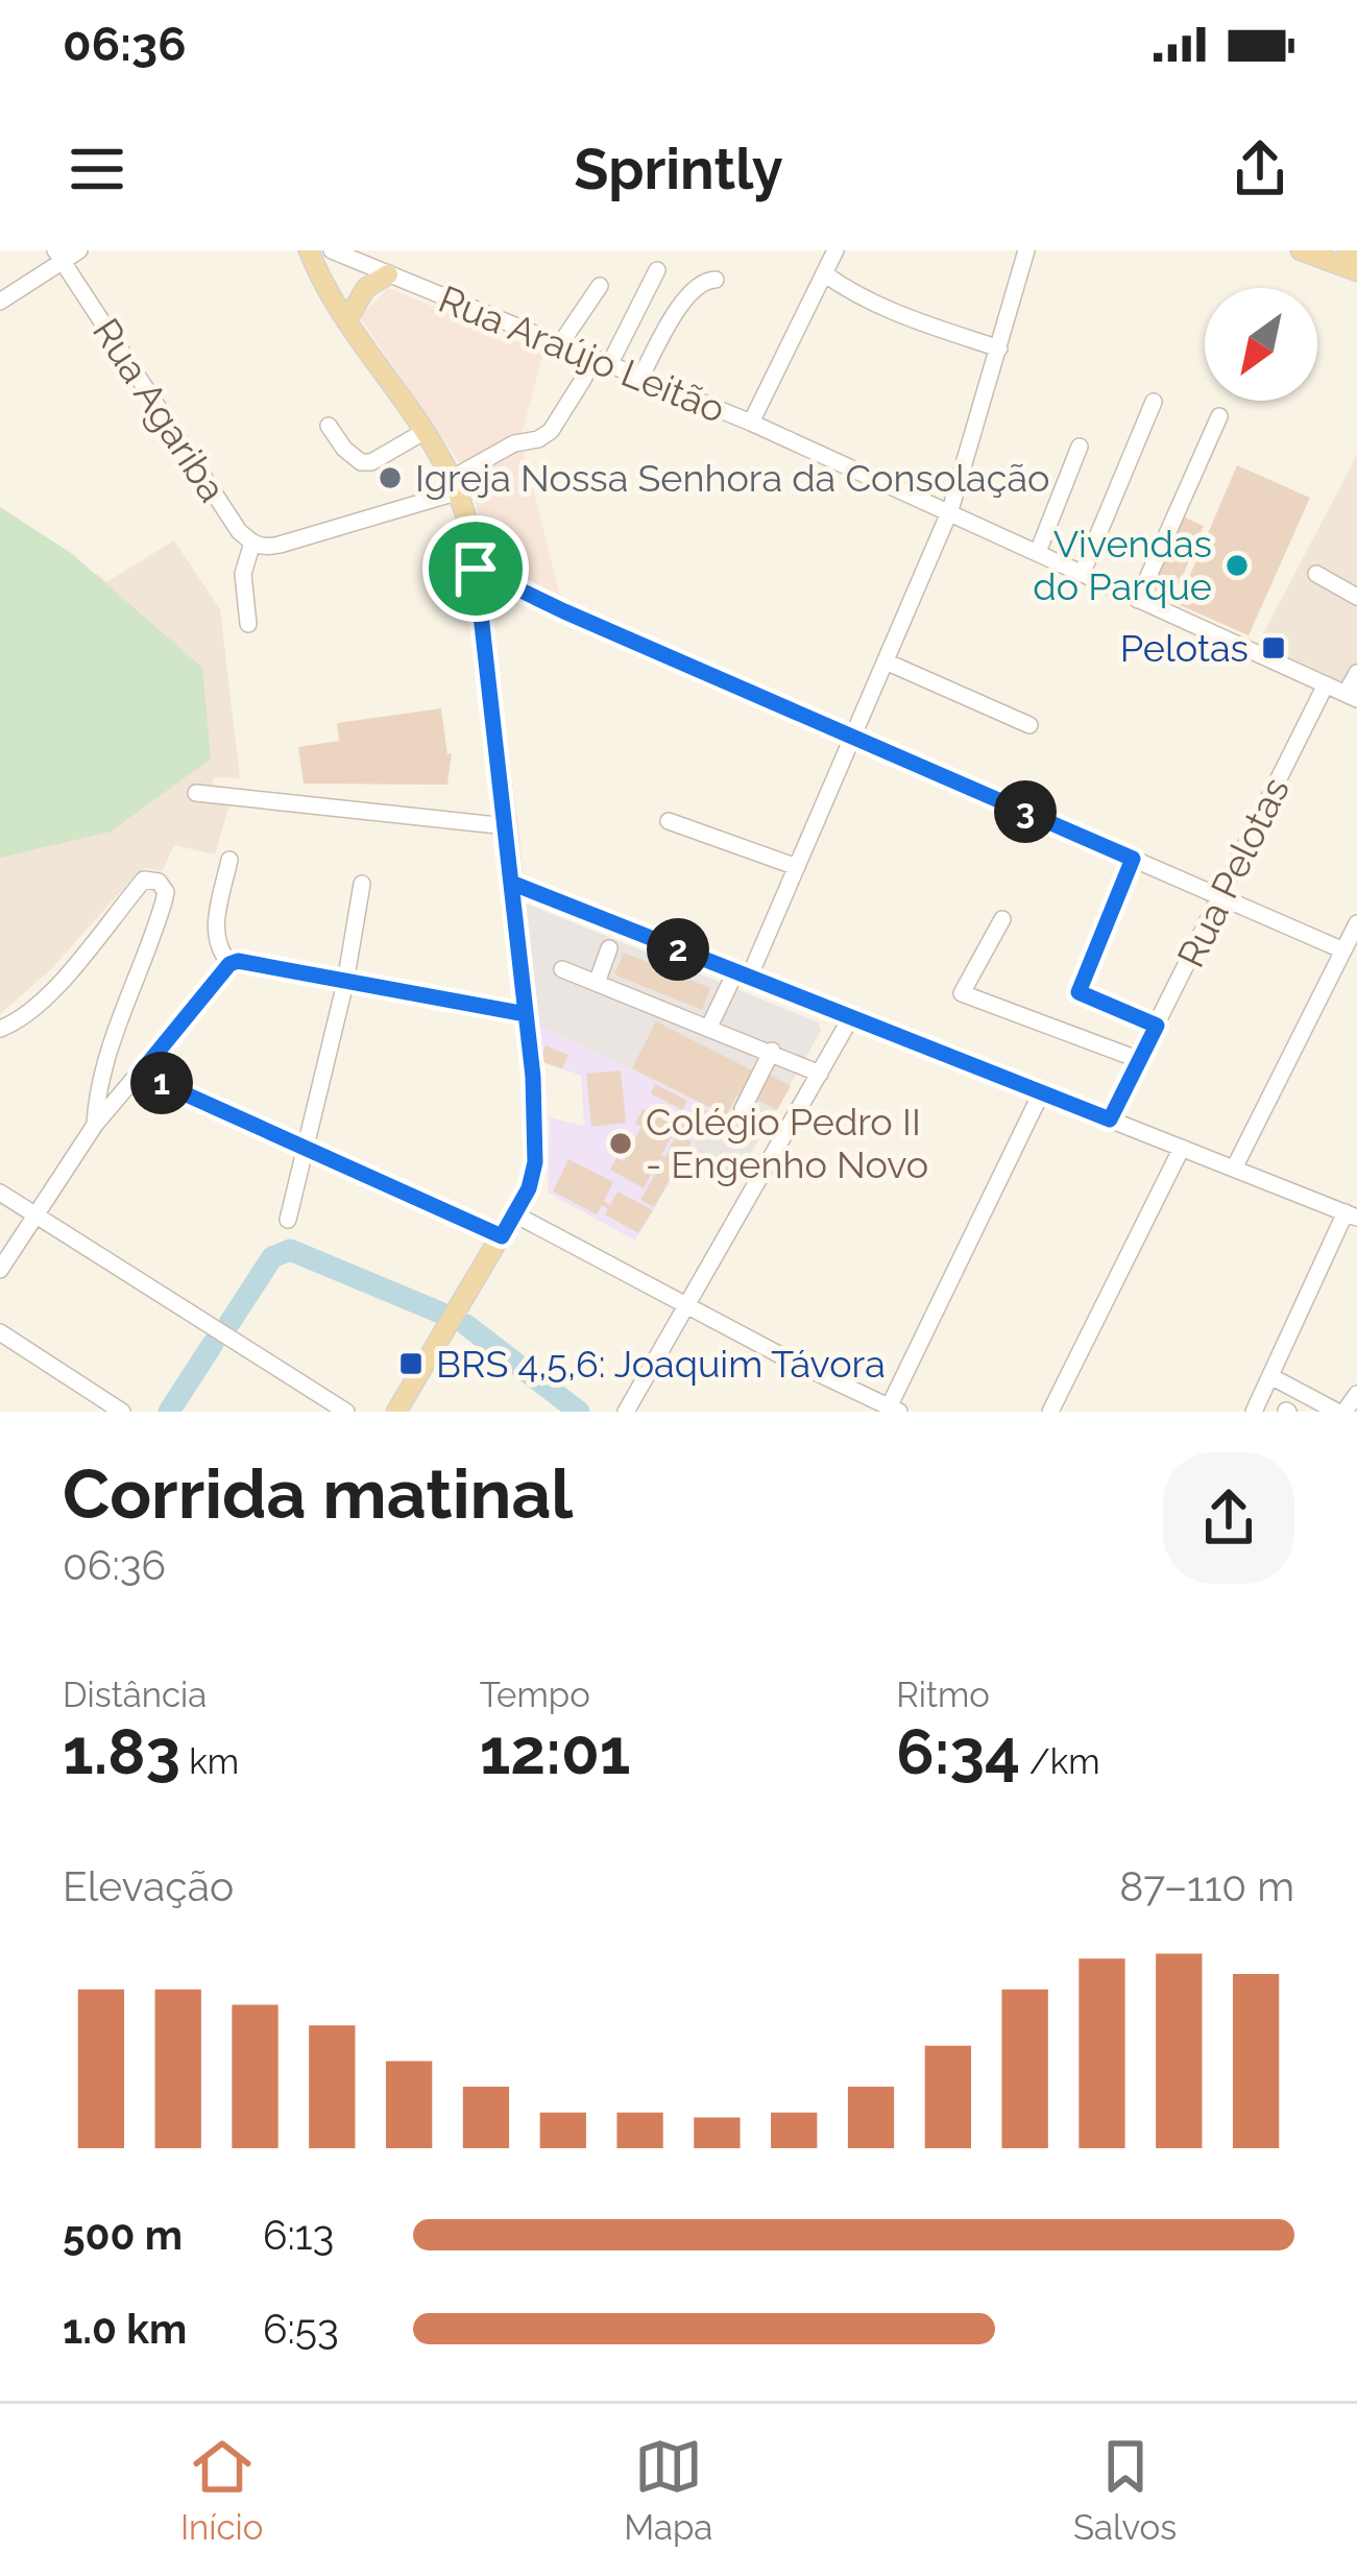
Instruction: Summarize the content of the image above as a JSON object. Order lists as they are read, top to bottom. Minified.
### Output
{"streets":{"street":["Rua Araújo Leitão","Rua Agariba","Rua Pelotas"]},"crossings":[["Rua Araújo Leitão","Rua Pelotas"]],"places":{"other":["Igreja Nossa Senhora da Consolação","Vivendas do Parque","Colégio Pedro II - Engenho Novo"],"transit":["Pelotas","BRS 4,5,6: Joaquim Távora"]},"north":"bottom left","page":{"status":"06:36","header":"Sprintly","pins":["3","2","1"],"heading":["Corrida matinal","06:36"],"stats":[["Distância","1.83 km"],["Tempo","12:01"],["Ritmo","6:34 /km"]],"chart":["Elevação","87–110 m"],"list":[{"name":"500 m","note":"6:13"},{"name":"1.0 km","note":"6:53"}],"tabs":["Início","Mapa","Salvos"]}}
